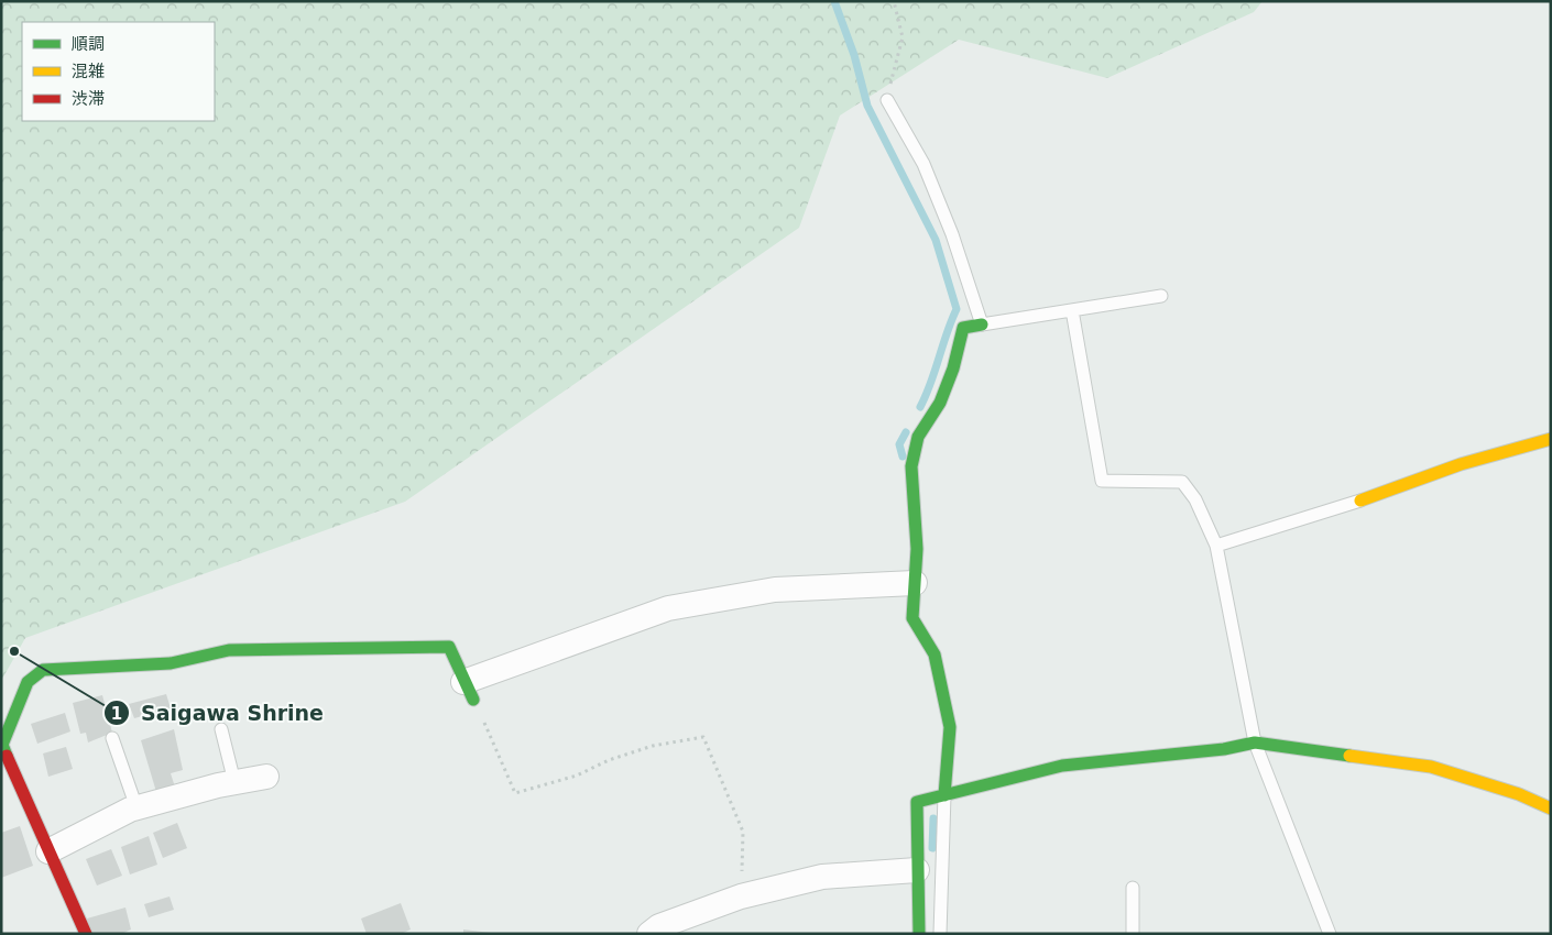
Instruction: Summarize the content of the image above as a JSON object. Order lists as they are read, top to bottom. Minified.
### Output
{"places":["Saigawa Shrine"],"legend":["順調","混雑","渋滞"]}
